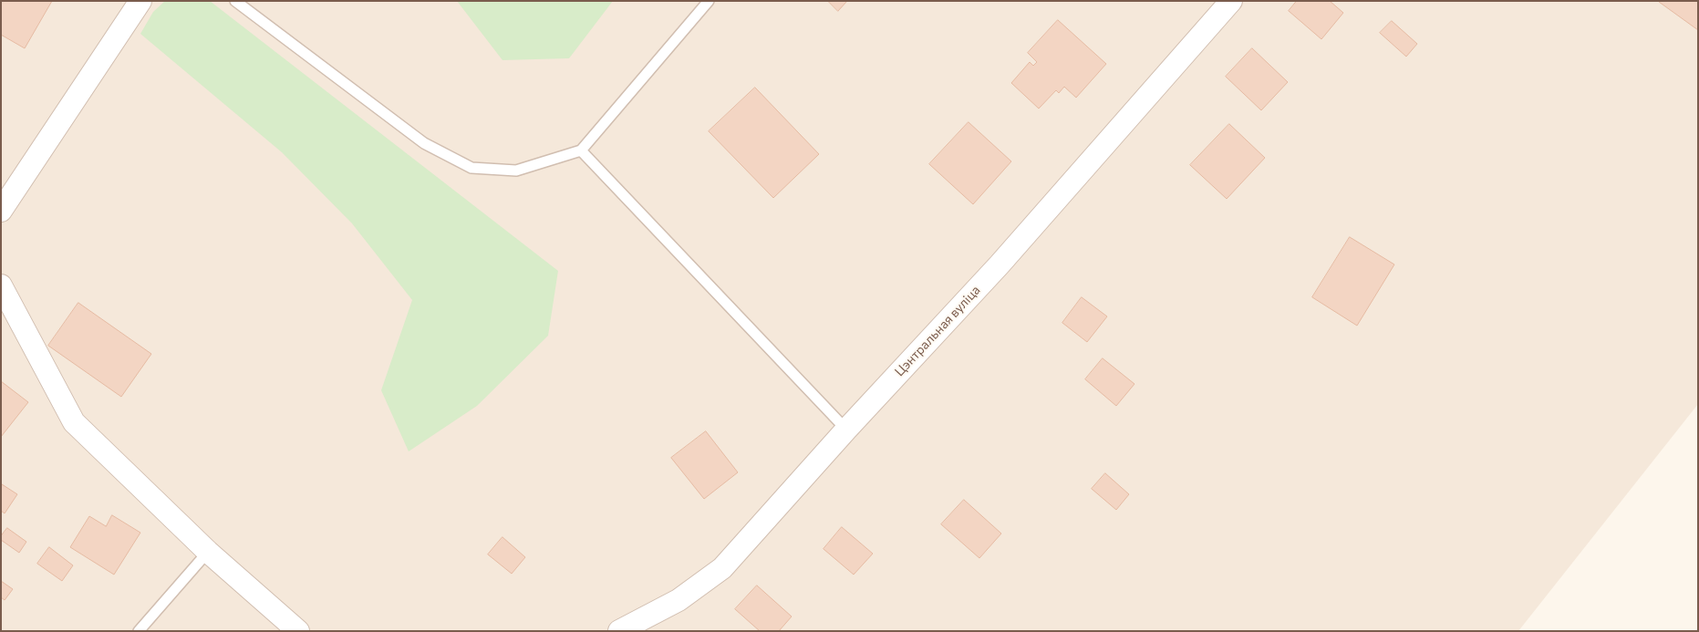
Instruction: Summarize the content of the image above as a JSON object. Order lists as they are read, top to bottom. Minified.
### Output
{"streets":{"street":["Цэнтральная вуліца"]}}
